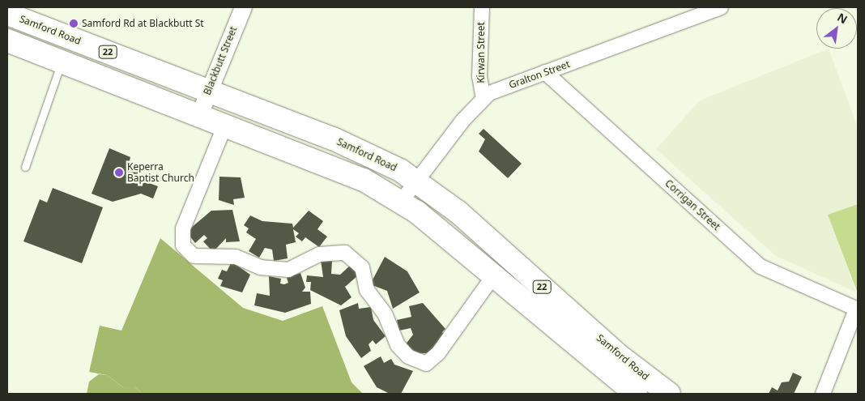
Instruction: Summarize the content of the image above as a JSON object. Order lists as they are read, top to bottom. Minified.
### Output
{"streets":{"main road":["Samford Road","22"],"street":["Kirwan Street","Blackbutt Street","Gralton Street","Corrigan Street"]},"crossings":[["Samford Road","Blackbutt Street"],["Samford Road","Gralton Street"],["Kirwan Street","Gralton Street"],["Gralton Street","Corrigan Street"]],"places":["Samford Rd at Blackbutt St","Keperra Baptist Church"],"north":"top right"}
